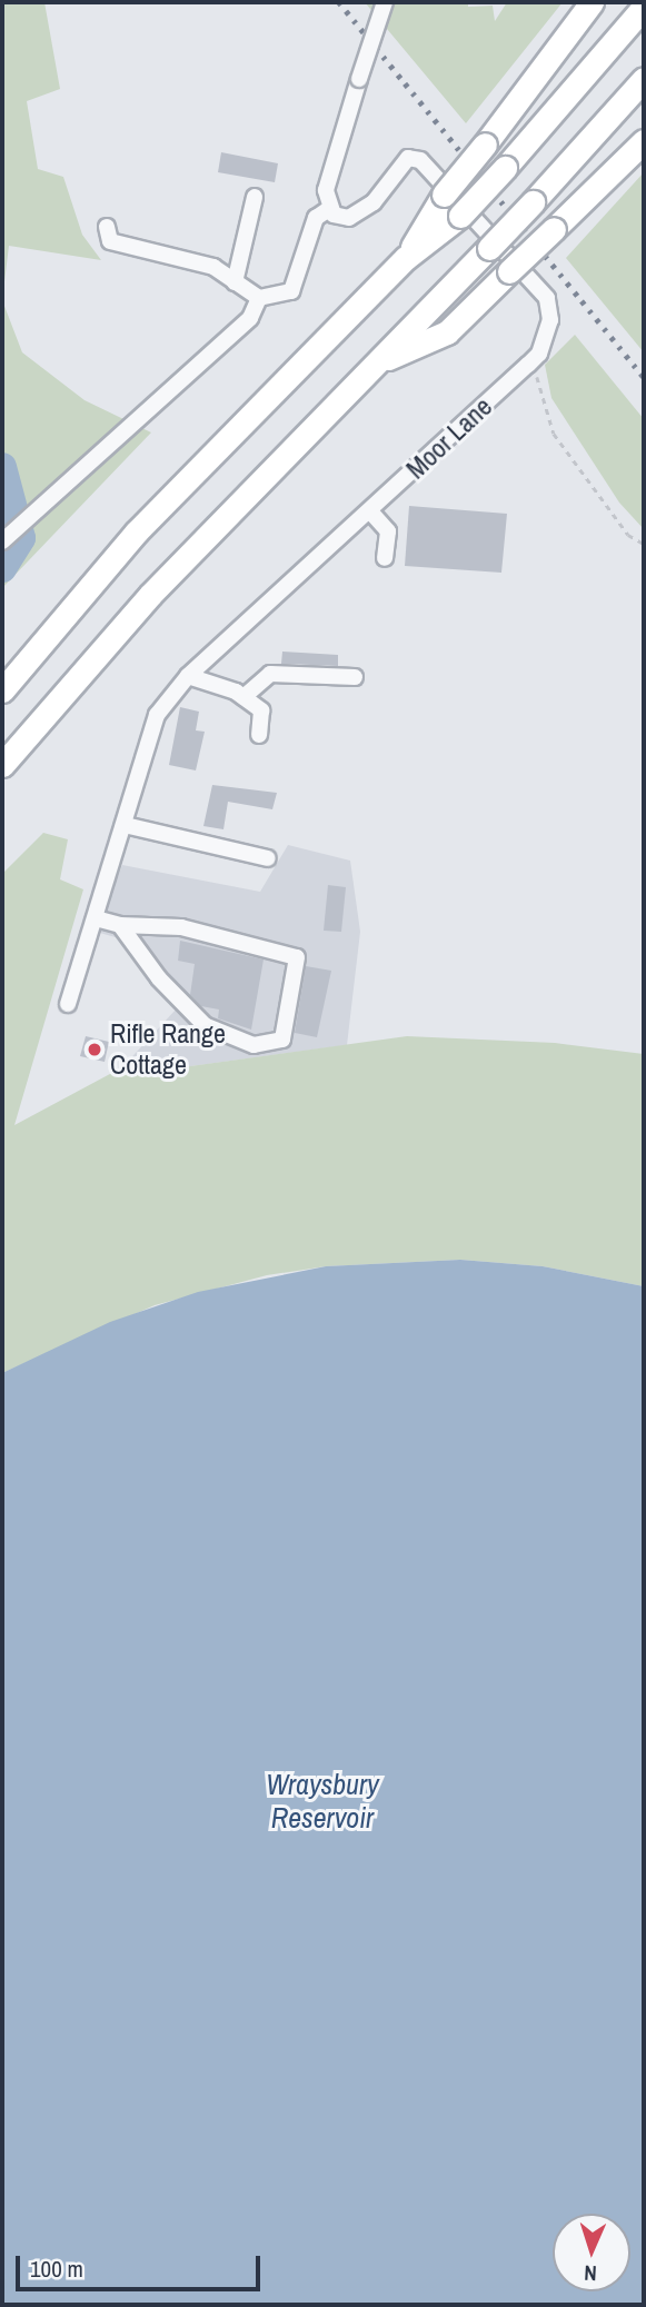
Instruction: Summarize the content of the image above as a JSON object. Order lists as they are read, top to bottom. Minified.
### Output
{"streets":{"street":["Moor Lane"]},"water":["Wraysbury Reservoir"],"places":["Rifle Range Cottage"],"scale_bar":"100 m","north":"bottom"}
